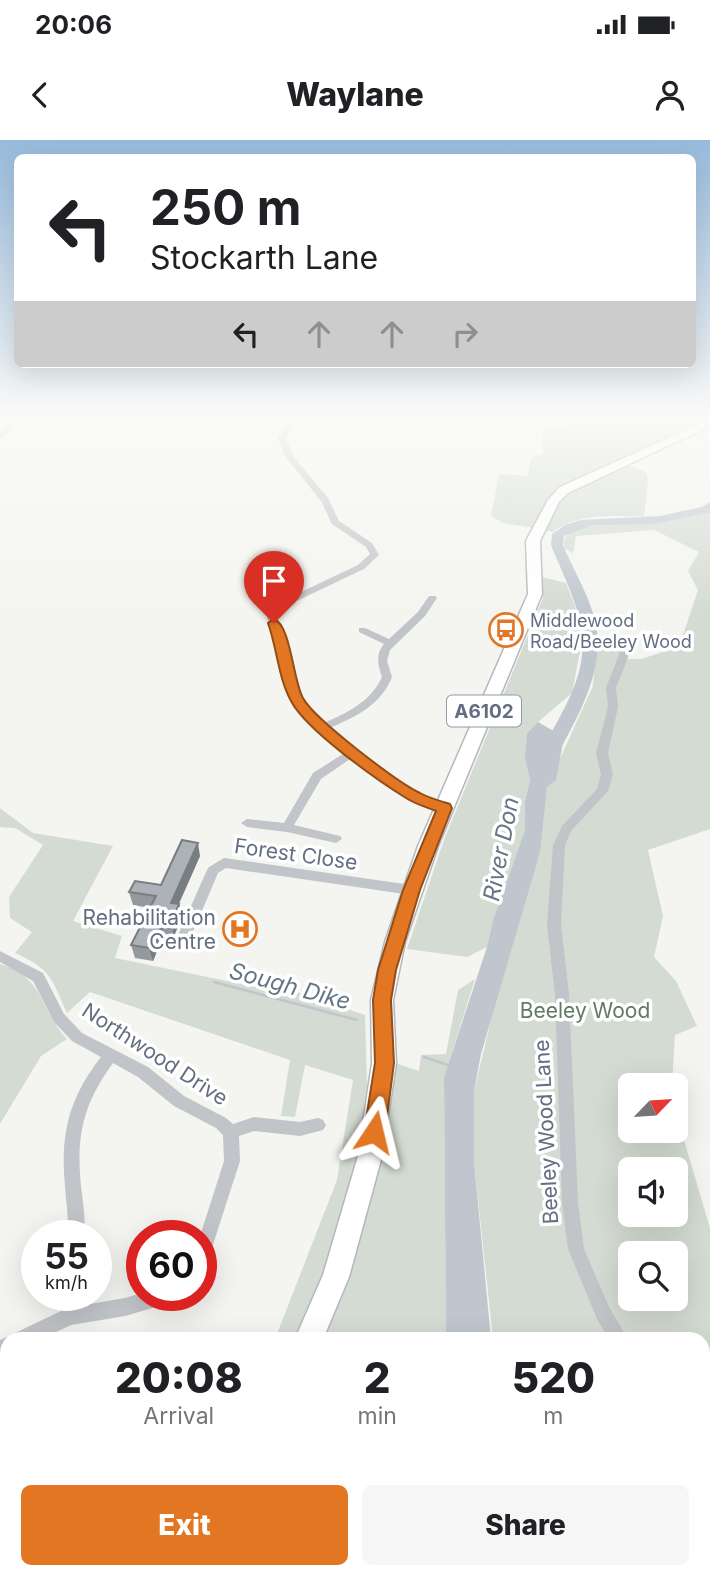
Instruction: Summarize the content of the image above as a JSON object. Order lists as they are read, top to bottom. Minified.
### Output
{"streets":{"main road":["A6102"],"street":["Forest Close","Northwood Drive","Beeley Wood Lane"]},"crossings":[["A6102","Forest Close"]],"water":["River Don","Sough Dike"],"parks":["Beeley Wood"],"places":{"bus stop":["Middlewood Road/Beeley Wood"],"hospital":["Rehabilitation Centre"]},"north":"top right","page":{"status":"20:06","header":"Waylane","turn":["250 m","Stockarth Lane"],"speed":"55 km/h","limit":"60","eta":["20:08","Arrival","2","min","520","m"],"buttons":["Exit","Share"]}}
